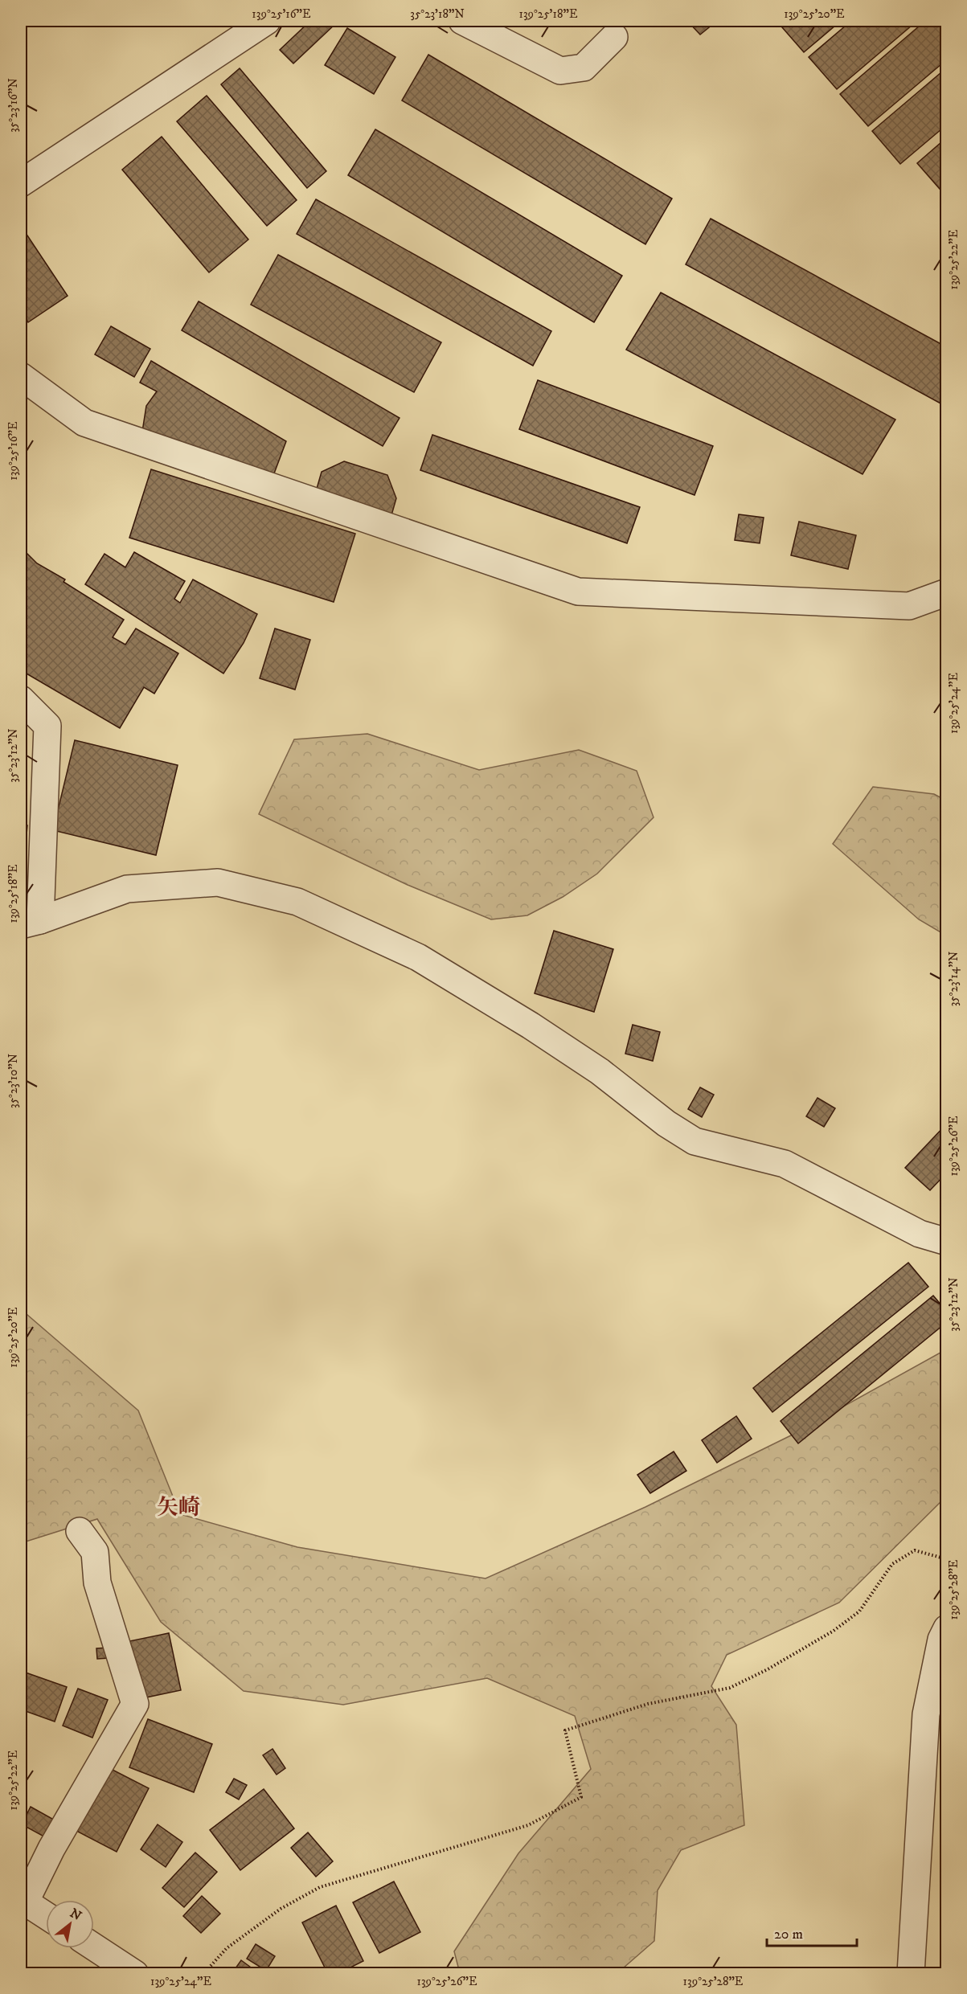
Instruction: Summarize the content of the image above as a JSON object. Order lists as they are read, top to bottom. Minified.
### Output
{"districts":["矢崎"],"scale_bar":"20 m","north":"top right","coordinates":["139°25'16\"E","35°23'18\"N","139°25'18\"E","139°25'20\"E","35°23'16\"N","139°25'22\"E","139°25'24\"E","35°23'12\"N","35°23'14\"N","35°23'10\"N","139°25'26\"E","139°25'28\"E"]}
